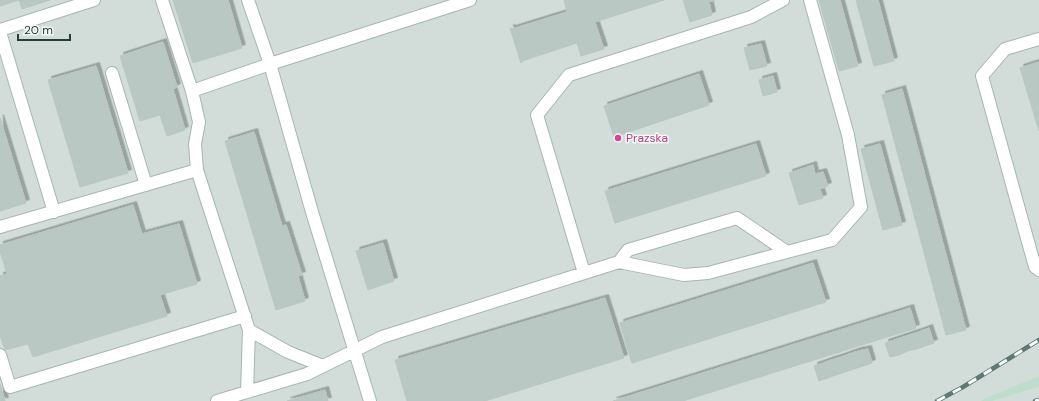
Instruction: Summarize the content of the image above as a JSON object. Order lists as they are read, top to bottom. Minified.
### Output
{"places":["Prazska"],"scale_bar":"20 m"}
